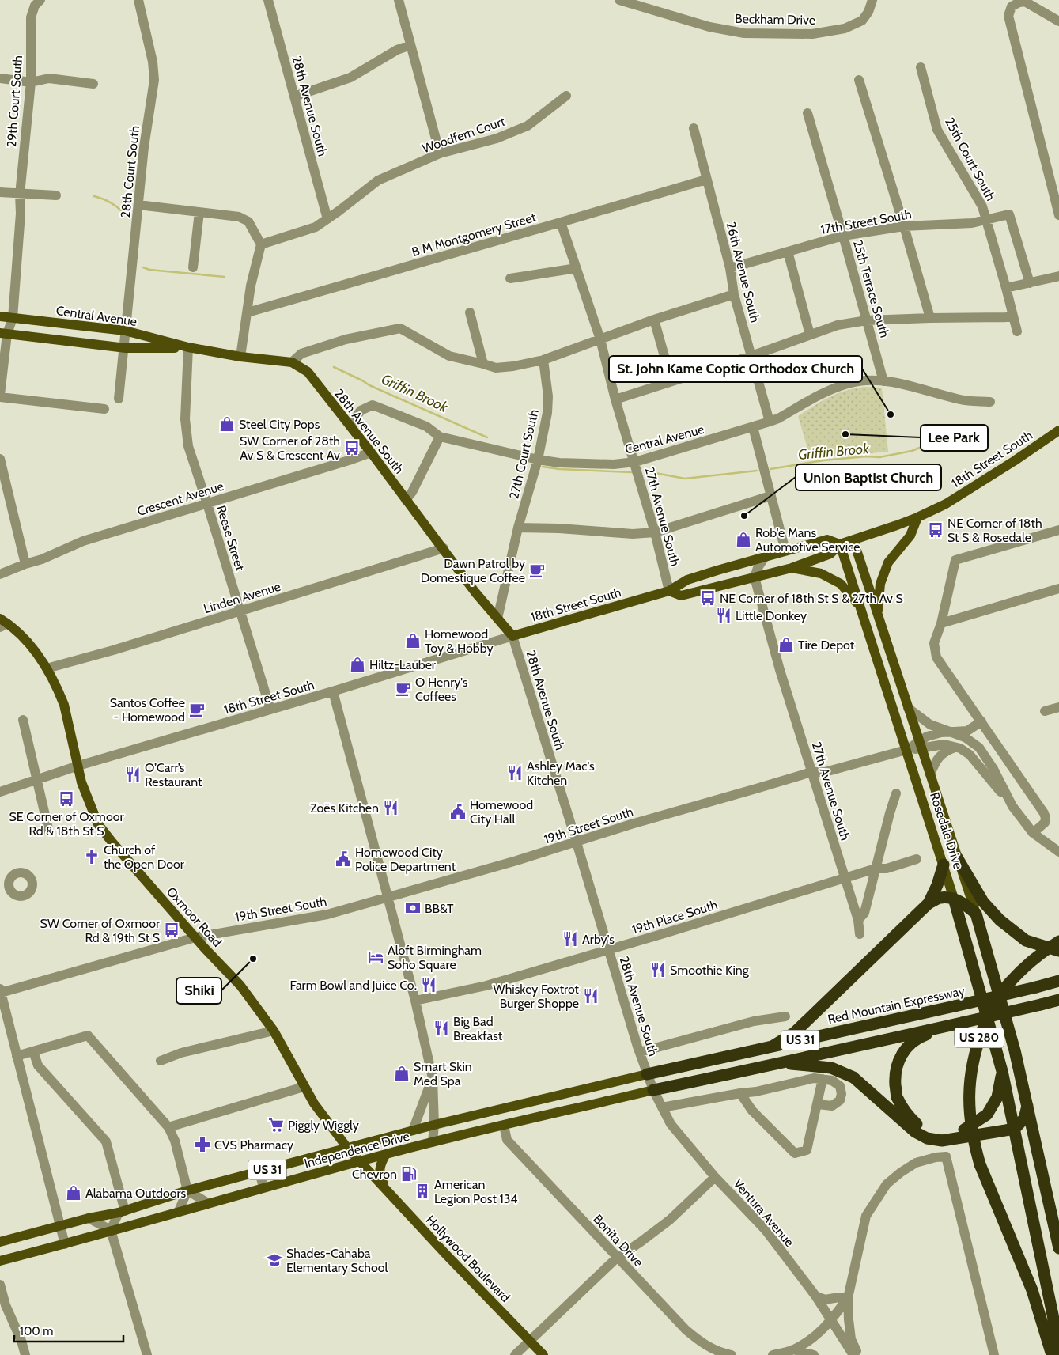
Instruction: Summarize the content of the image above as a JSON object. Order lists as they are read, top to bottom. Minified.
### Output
{"streets":{"highway":["Rosedale Drive","Red Mountain Expressway","US 280","US 31"],"main road":["28th Avenue South","Central Avenue","18th Street South","Oxmoor Road","Independence Drive","Hollywood Boulevard"],"street":["Beckham Drive","29th Court South","Woodfern Court","25th Court South","28th Court South","17th Street South","B M Montgomery Street","26th Avenue South","25th Terrace South","27th Court South","Crescent Avenue","27th Avenue South","Reese Street","Linden Avenue","19th Street South","19th Place South","Ventura Avenue","Bonita Drive"]},"crossings":[["29th Court South","Central Avenue"],["28th Avenue South","Woodfern Court"],["28th Avenue South","Central Avenue"],["28th Avenue South","27th Court South"],["28th Avenue South","18th Street South"],["28th Avenue South","Crescent Avenue"],["28th Avenue South","Linden Avenue"],["28th Avenue South","19th Street South"],["28th Avenue South","19th Place South"],["28th Avenue South","Red Mountain Expressway"],["28th Avenue South","US 31"],["28th Avenue South","Independence Drive"],["28th Avenue South","Ventura Avenue"],["25th Court South","17th Street South"],["28th Court South","Central Avenue"],["17th Street South","26th Avenue South"],["17th Street South","25th Terrace South"],["B M Montgomery Street","26th Avenue South"],["B M Montgomery Street","27th Avenue South"],["26th Avenue South","Central Avenue"],["25th Terrace South","Central Avenue"],["Central Avenue","27th Court South"],["Central Avenue","27th Avenue South"],["Central Avenue","Reese Street"],["18th Street South","27th Avenue South"],["18th Street South","Reese Street"],["18th Street South","Rosedale Drive"],["18th Street South","Oxmoor Road"],["Crescent Avenue","Reese Street"],["27th Avenue South","19th Street South"],["27th Avenue South","19th Place South"],["Reese Street","Linden Avenue"],["Linden Avenue","Oxmoor Road"],["19th Street South","Rosedale Drive"],["19th Street South","Oxmoor Road"],["Oxmoor Road","Independence Drive"],["Oxmoor Road","Hollywood Boulevard"],["Red Mountain Expressway","Independence Drive"],["US 31","Independence Drive"],["US 31","Ventura Avenue"],["Independence Drive","Ventura Avenue"],["Independence Drive","Bonita Drive"],["Independence Drive","Hollywood Boulevard"]],"water":["Griffin Brook"],"places":{"other":["St. John Kame Coptic Orthodox Church","Lee Park","Union Baptist Church","Shiki"],"shop":["Steel City Pops","Rob'e Mans Automotive Service","Homewood Toy & Hobby","Tire Depot","Hiltz-Lauber","Smart Skin Med Spa","Alabama Outdoors"],"bus stop":["SW Corner of 28th Av S & Crescent Av","NE Corner of 18th St S & Rosedale","NE Corner of 18th St S & 27th Av S","SE Corner of Oxmoor Rd & 18th St S","SW Corner of Oxmoor Rd & 19th St S"],"cafe":["Dawn Patrol by Domestique Coffee","O Henry's Coffees","Santos Coffee - Homewood"],"restaurant":["Little Donkey","Ashley Mac's Kitchen","O’Carr’s Restaurant","Zoës Kitchen","Arby's","Smoothie King","Farm Bowl and Juice Co.","Whiskey Foxtrot Burger Shoppe","Big Bad Breakfast"],"public building":["Homewood City Hall","Homewood City Police Department"],"church":["Church of the Open Door"],"bank":["BB&T"],"hotel":["Aloft Birmingham Soho Square"],"supermarket":["Piggly Wiggly"],"pharmacy":["CVS Pharmacy"],"fuel station":["Chevron"],"building":["American Legion Post 134"],"school or university":["Shades-Cahaba Elementary School"]},"scale_bar":"100 m"}
